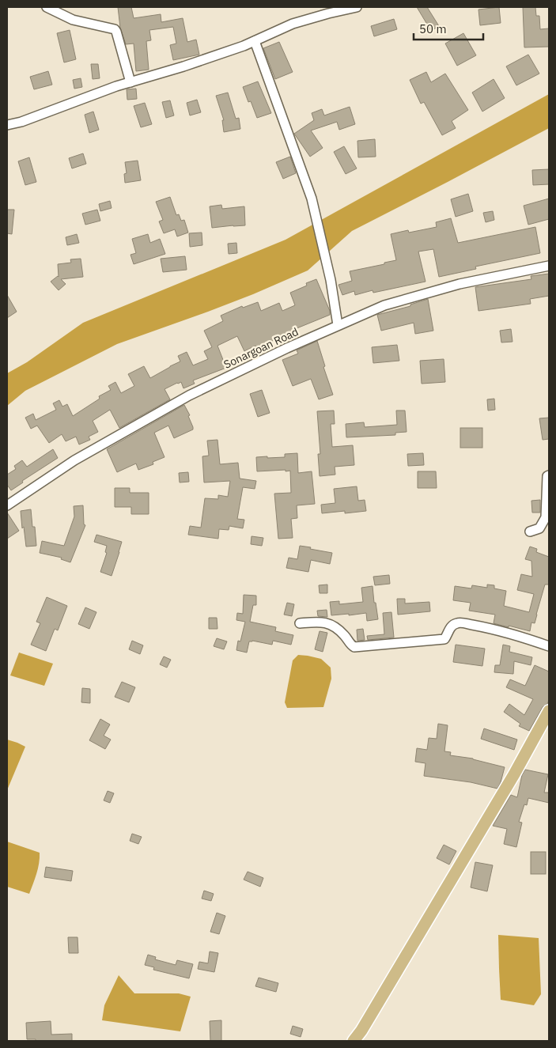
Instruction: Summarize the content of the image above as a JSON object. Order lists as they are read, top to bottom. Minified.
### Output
{"streets":{"street":["Sonargoan Road"]},"scale_bar":"50 m"}
